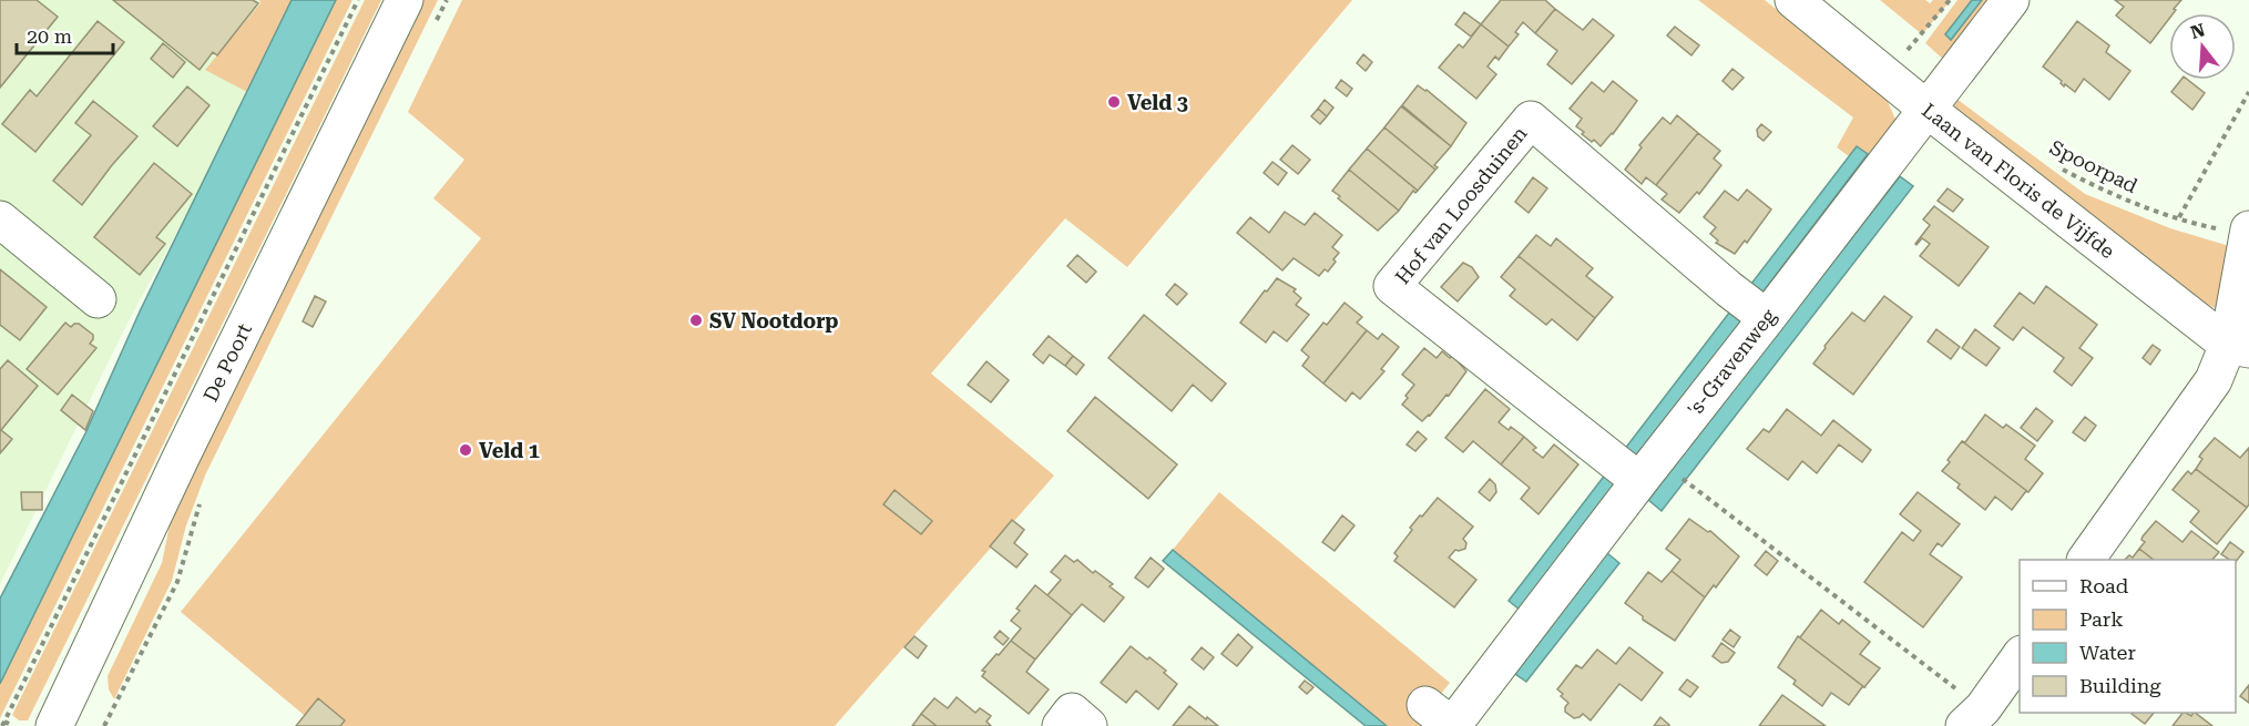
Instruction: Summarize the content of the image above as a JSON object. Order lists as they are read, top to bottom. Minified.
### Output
{"streets":{"street":["Laan van Floris de Vijfde","Hof van Loosduinen","De Poort","'s-Gravenweg"],"path":["Spoorpad"]},"crossings":[["Laan van Floris de Vijfde","'s-Gravenweg"],["Hof van Loosduinen","'s-Gravenweg"]],"places":["Veld 3","SV Nootdorp","Veld 1"],"legend":["Road","Park","Water","Building"],"scale_bar":"20 m","north":"top"}
